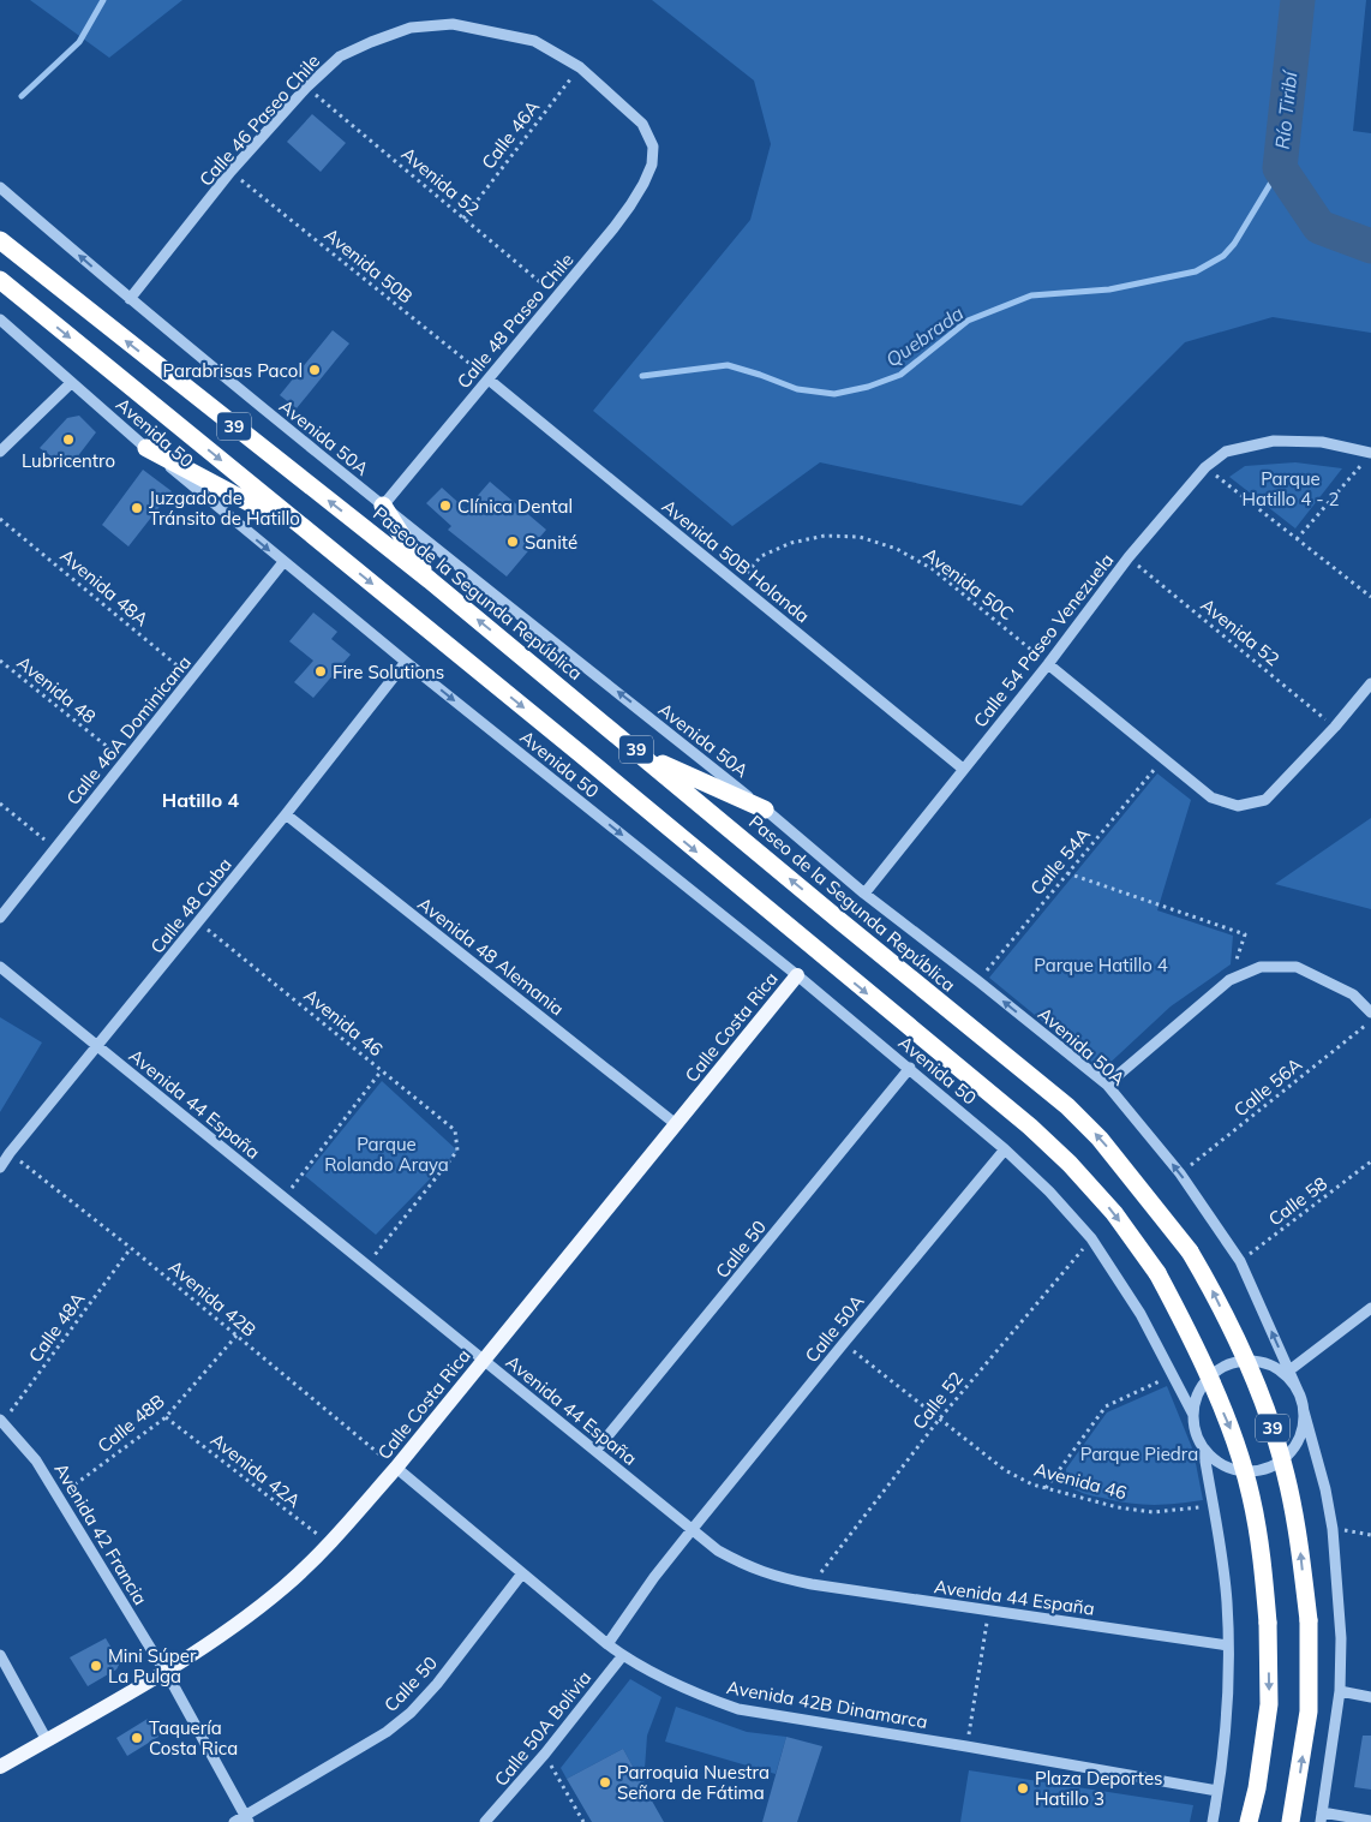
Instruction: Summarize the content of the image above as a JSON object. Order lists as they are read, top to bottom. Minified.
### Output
{"streets":{"highway":["39","Paseo de la Segunda República"],"main road":["Calle Costa Rica"],"street":["Calle 46 Paseo Chile","Calle 48 Paseo Chile","Avenida 50","Avenida 50A","Avenida 50B Holanda","Calle 54 Paseo Venezuela","Calle 46A Dominicana","Calle 48 Cuba","Avenida 48 Alemania","Avenida 44 España","Calle 50","Calle 50A","Avenida 42 Francia","Avenida 42B Dinamarca","Calle 50A Bolivia"],"path":["Calle 46A","Avenida 52","Avenida 50B","Avenida 50C","Avenida 48A","Avenida 48","Calle 54A","Avenida 46","Calle 56A","Calle 58","Avenida 42B","Calle 48A","Calle 52","Calle 48B","Avenida 42A"]},"crossings":[["Calle 46 Paseo Chile","Calle 46A"],["Calle 46 Paseo Chile","Avenida 52"],["Calle 46 Paseo Chile","Avenida 50B"],["Calle 46 Paseo Chile","Calle 48 Paseo Chile"],["Calle 46 Paseo Chile","Avenida 50A"],["Calle 46A","Avenida 52"],["Avenida 52","Calle 48 Paseo Chile"],["Avenida 52","Calle 54 Paseo Venezuela"],["Avenida 50B","Calle 48 Paseo Chile"],["Avenida 50B","Avenida 50B Holanda"],["Calle 48 Paseo Chile","Avenida 50A"],["Calle 48 Paseo Chile","Avenida 50B Holanda"],["Avenida 50","Avenida 50A"],["Avenida 50","Calle 46A Dominicana"],["Avenida 50","Calle 48 Cuba"],["Avenida 50","Calle Costa Rica"],["Avenida 50","Calle 50"],["Avenida 50","Calle 50A"],["Avenida 50","Calle 52"],["Avenida 50A","Calle 54 Paseo Venezuela"],["Avenida 50A","Calle 54A"],["Avenida 50A","Calle 56A"],["Avenida 50A","Calle 58"],["Avenida 50B Holanda","Avenida 50C"],["Avenida 50B Holanda","Calle 54 Paseo Venezuela"],["Avenida 50C","Calle 54 Paseo Venezuela"],["Avenida 48A","Calle 46A Dominicana"],["Avenida 48","Calle 46A Dominicana"],["Calle 48 Cuba","Avenida 48 Alemania"],["Calle 48 Cuba","Avenida 46"],["Calle 48 Cuba","Avenida 44 España"],["Calle 48 Cuba","Avenida 42B"],["Avenida 48 Alemania","Calle Costa Rica"],["Avenida 46","Avenida 44 España"],["Avenida 46","Calle 50A"],["Avenida 46","Calle 52"],["Calle Costa Rica","Avenida 44 España"],["Calle Costa Rica","Avenida 42B"],["Calle Costa Rica","Avenida 42A"],["Calle Costa Rica","Avenida 42 Francia"],["Calle Costa Rica","Avenida 42B Dinamarca"],["Avenida 44 España","Calle 50"],["Avenida 44 España","Calle 50A"],["Avenida 44 España","Calle 52"],["Calle 50","Avenida 42 Francia"],["Calle 50","Avenida 42B Dinamarca"],["Avenida 42B","Calle 48A"],["Avenida 42B","Calle 48B"],["Avenida 42B","Avenida 42B Dinamarca"],["Calle 48A","Avenida 42 Francia"],["Calle 48B","Avenida 42A"],["Calle 48B","Avenida 42 Francia"],["Avenida 42B Dinamarca","Calle 50A Bolivia"]],"one_way":["Avenida 50","Avenida 50A"],"districts":["Hatillo 4"],"water":["Río Tiribí","Quebrada"],"parks":["Parque Hatillo 4 - 2","Parque Hatillo 4","Parque Rolando Araya","Parque Piedra"],"places":["Parabrisas Pacol","Lubricentro","Clínica Dental","Juzgado de Tránsito de Hatillo","Sanité","Fire Solutions","Mini Súper La Pulga","Taquería Costa Rica","Parroquia Nuestra Señora de Fátima","Plaza Deportes Hatillo 3"]}
